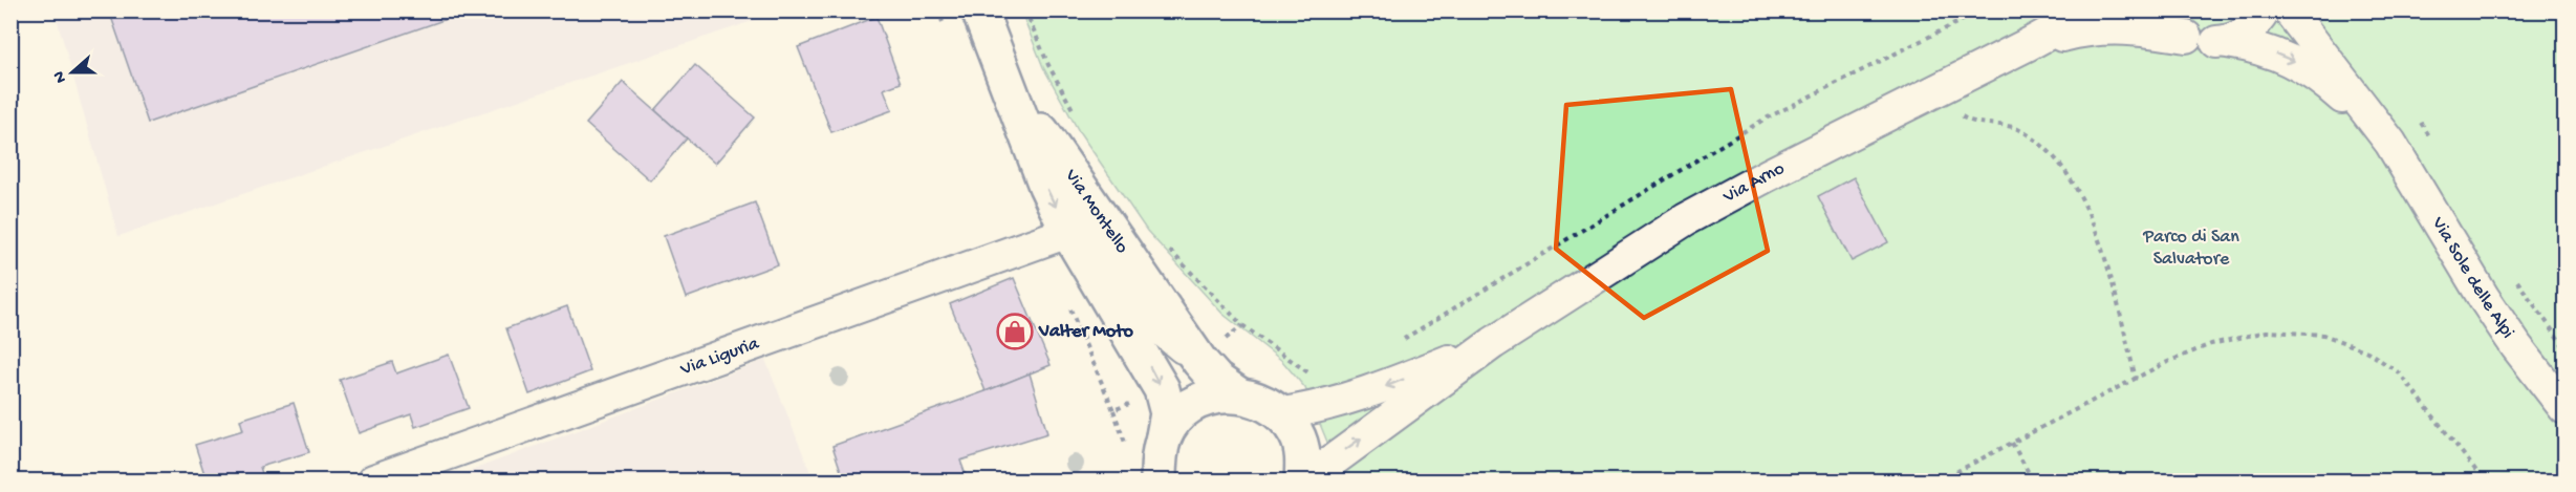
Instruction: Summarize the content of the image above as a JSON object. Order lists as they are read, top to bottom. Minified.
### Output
{"streets":{"street":["Via Arno","Via Montello","Via Sole delle Alpi","Via Liguria"]},"crossings":[["Via Arno","Via Sole delle Alpi"],["Via Montello","Via Liguria"]],"parks":["Parco di San Salvatore"],"places":{"shop":["Valter Moto"]},"north":"left"}
